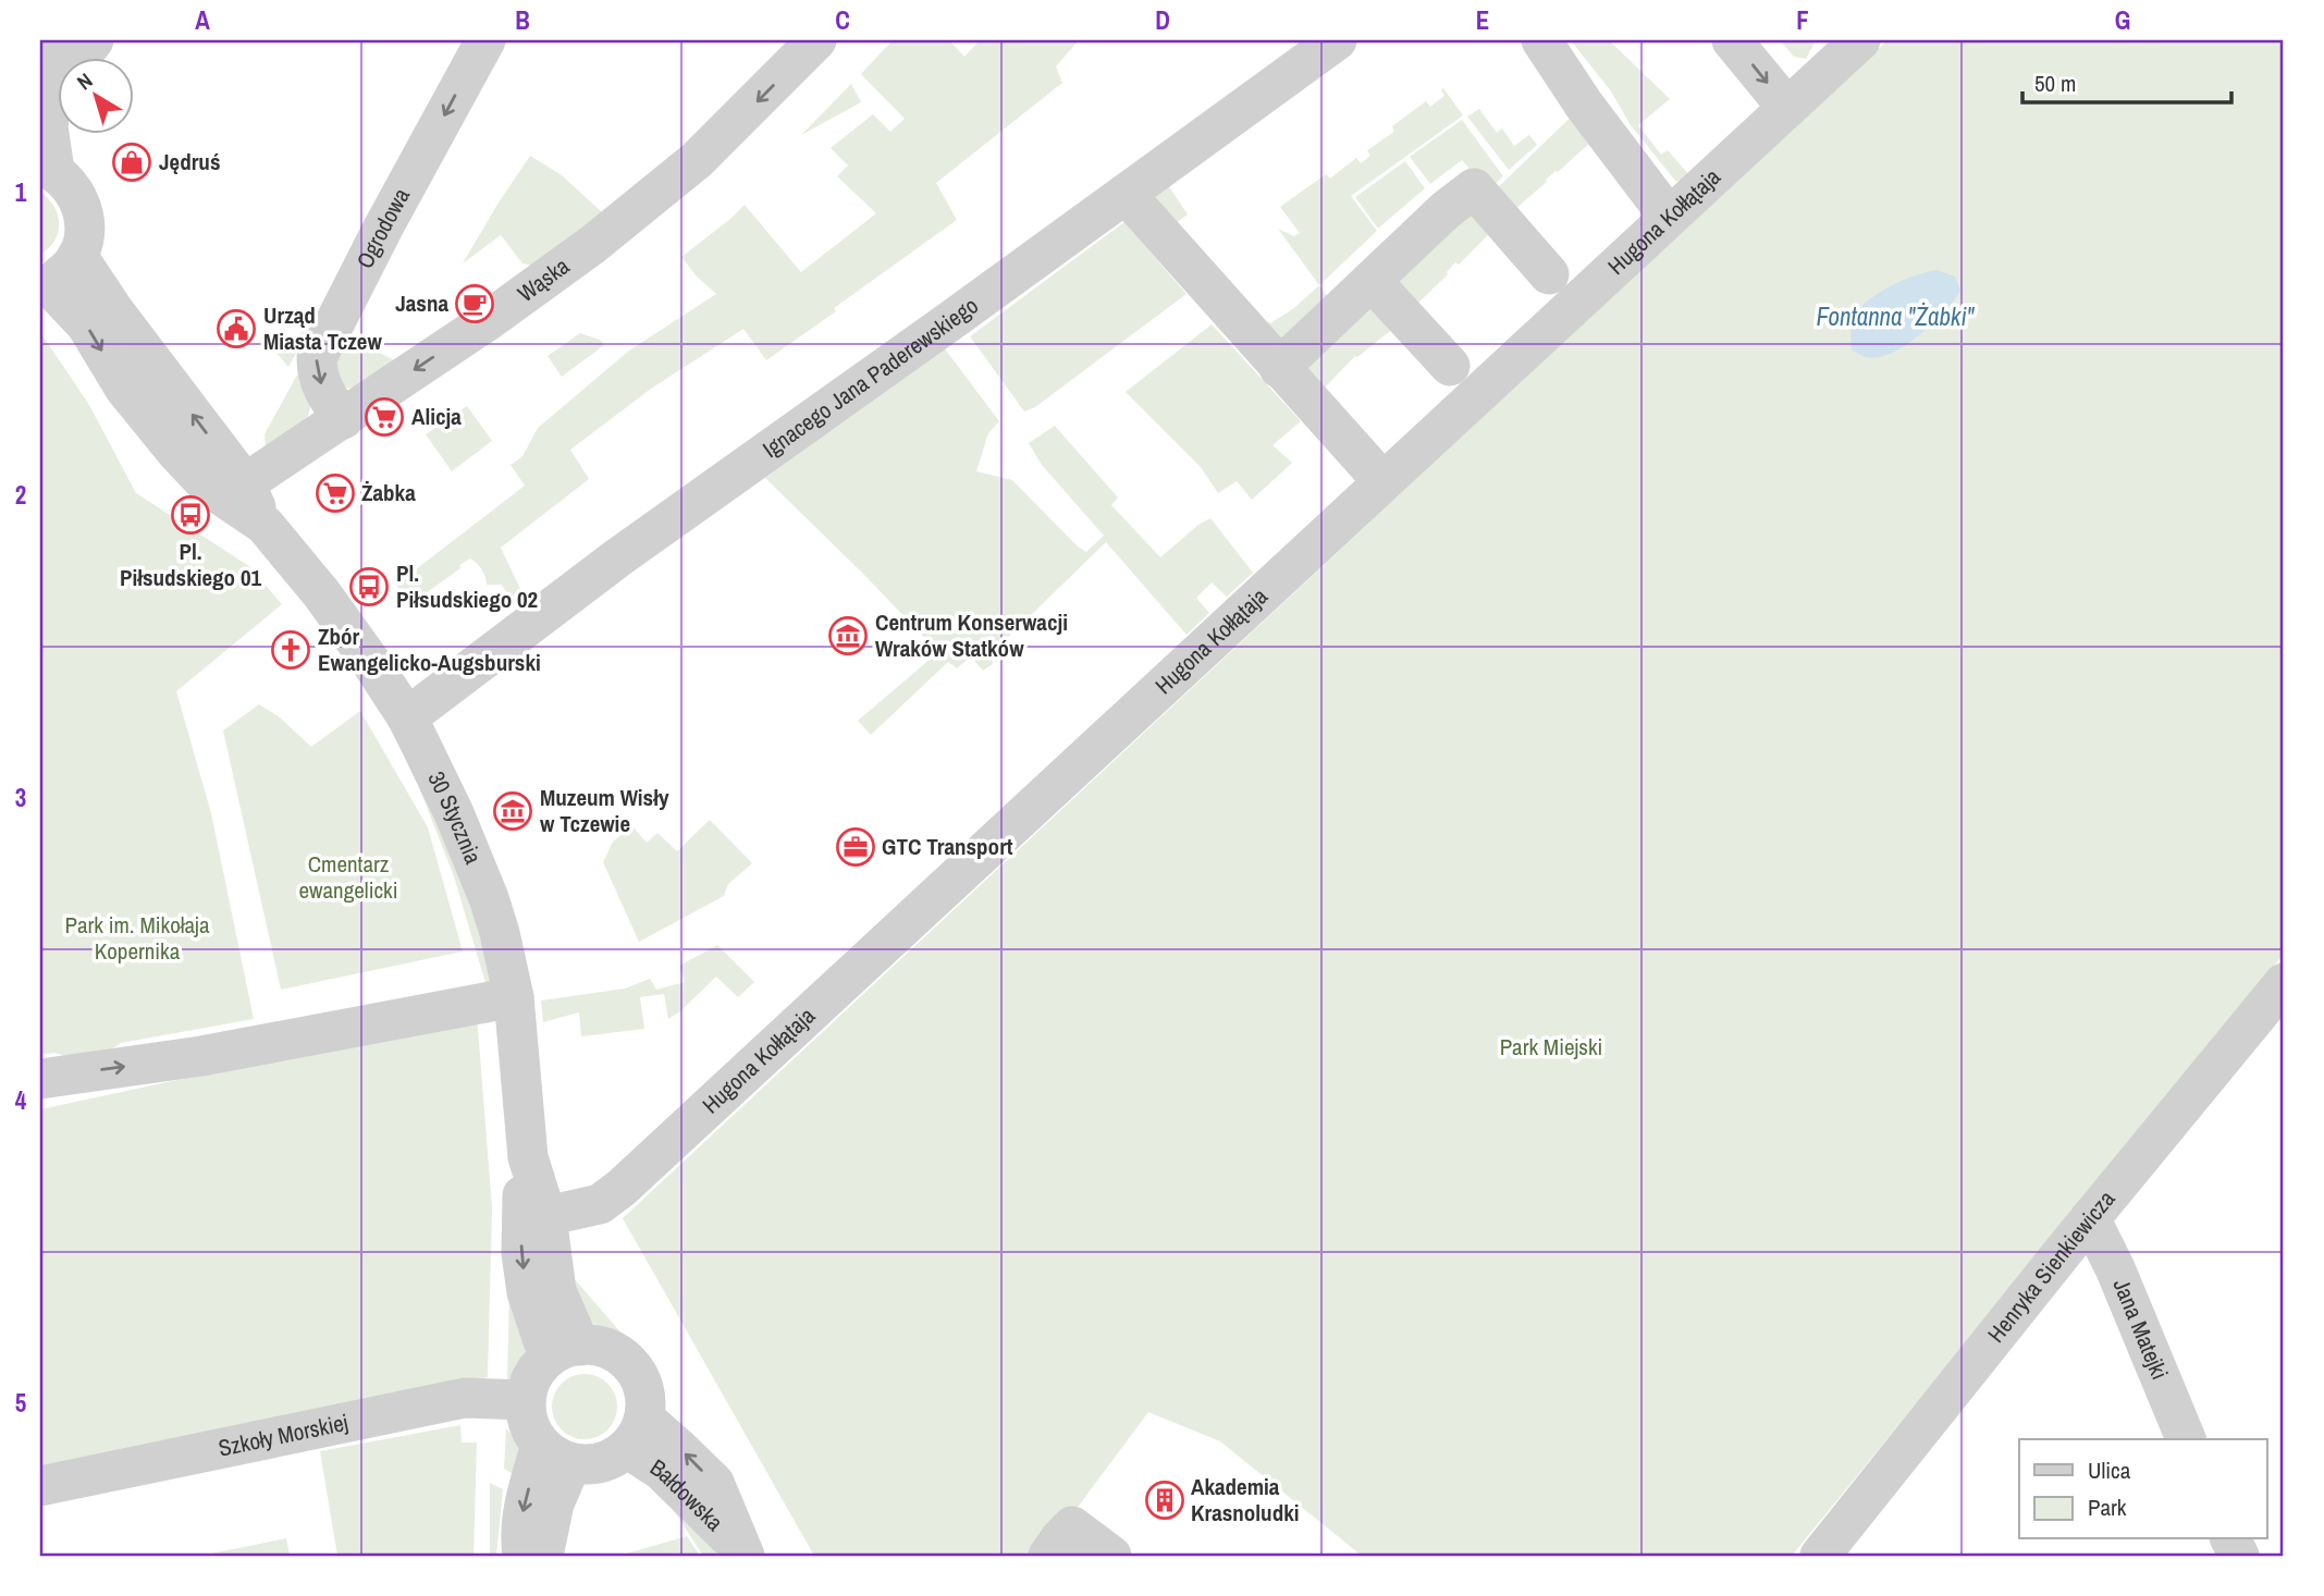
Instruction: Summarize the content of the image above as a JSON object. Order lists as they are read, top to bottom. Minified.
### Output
{"streets":{"street":["Hugona Kołłątaja","Ogrodowa","Wąska","Ignacego Jana Paderewskiego","30 Stycznia","Henryka Sienkiewicza","Jana Matejki","Szkoły Morskiej","Bałdowska"]},"crossings":[["Hugona Kołłątaja","30 Stycznia"],["Ogrodowa","Wąska"],["Wąska","30 Stycznia"],["Ignacego Jana Paderewskiego","30 Stycznia"],["30 Stycznia","Szkoły Morskiej"],["30 Stycznia","Bałdowska"],["Henryka Sienkiewicza","Jana Matejki"],["Szkoły Morskiej","Bałdowska"]],"one_way":["Wąska"],"water":["Fontanna \"Żabki\""],"parks":["Cmentarz ewangelicki","Park im. Mikołaja Kopernika","Park Miejski"],"places":{"shop":["Jędruś"],"cafe":["Jasna"],"public building":["Urząd Miasta Tczew"],"supermarket":["Alicja","Żabka"],"bus stop":["Pl. Piłsudskiego 01","Pl. Piłsudskiego 02"],"museum":["Centrum Konserwacji Wraków Statków","Muzeum Wisły w Tczewie"],"church":["Zbór Ewangelicko-Augsburski"],"office":["GTC Transport"],"building":["Akademia Krasnoludki"]},"legend":["Ulica","Park"],"scale_bar":"50 m","north":"top left","grid":{"columns":["A","B","C","D","E","F","G"],"rows":["1","2","3","4","5"]}}
